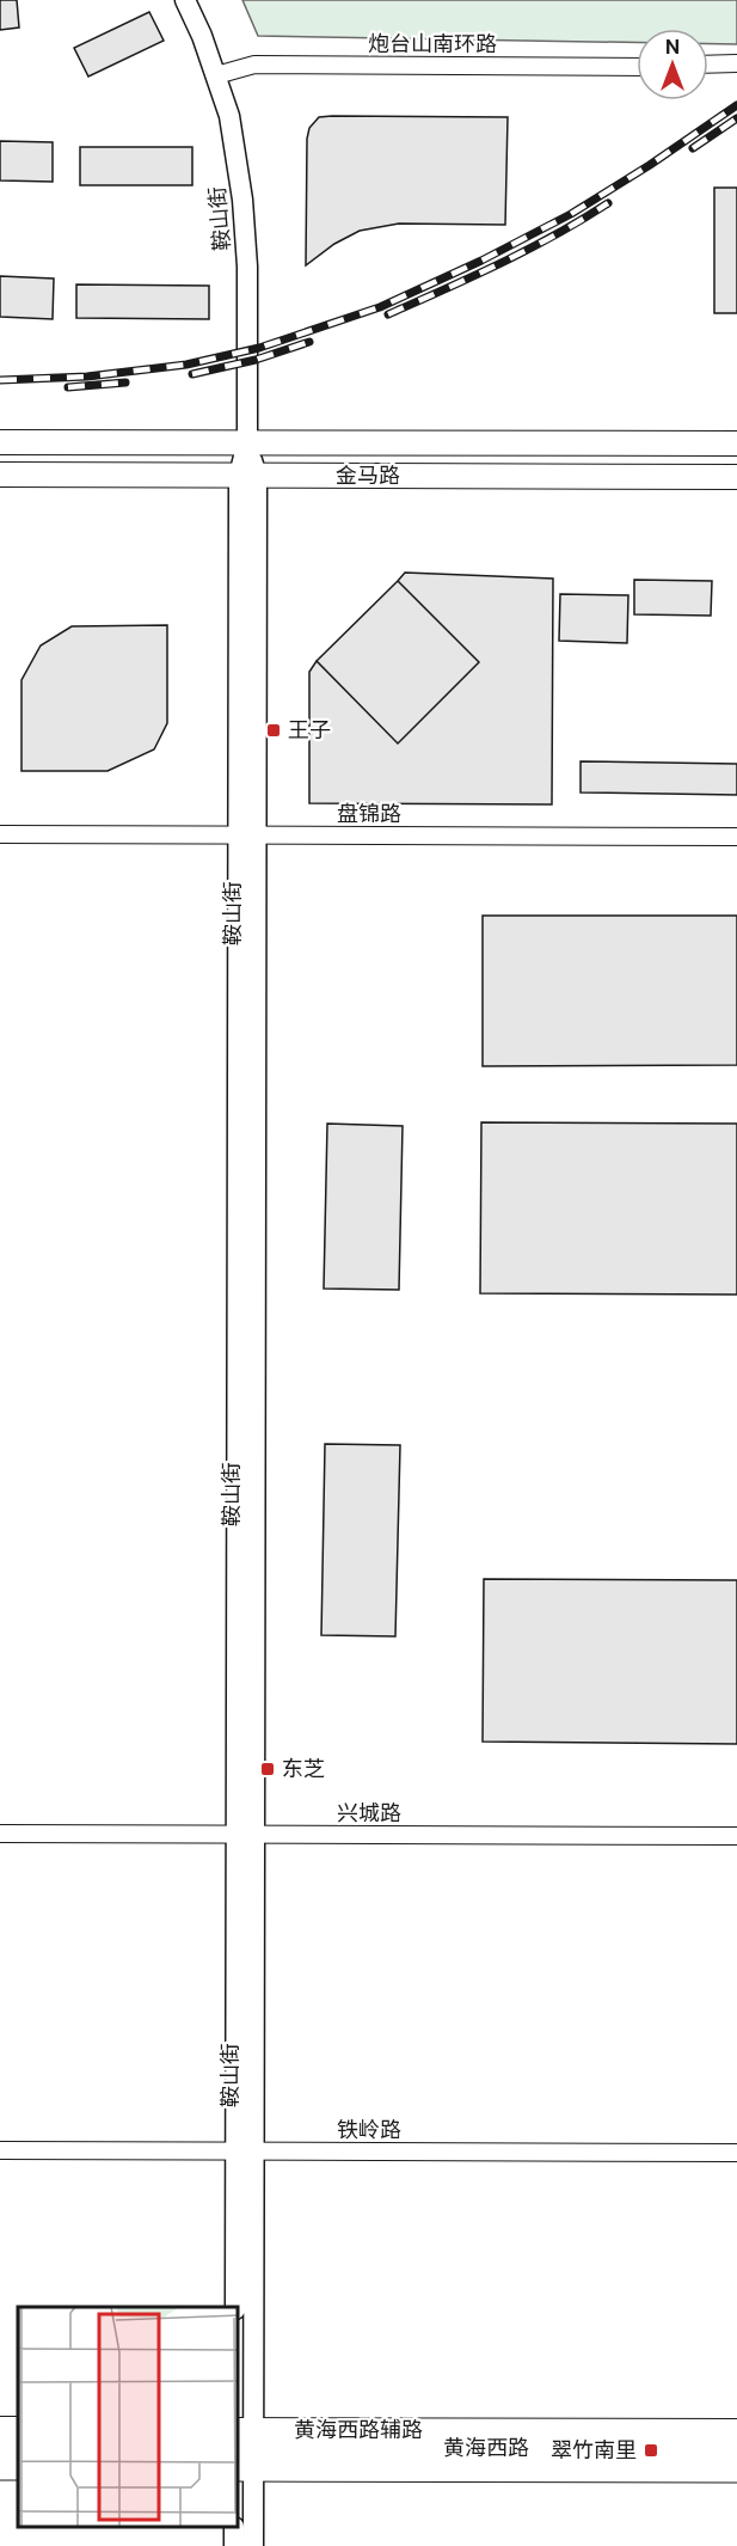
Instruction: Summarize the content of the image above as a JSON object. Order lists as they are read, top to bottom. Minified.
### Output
{"streets":{"main road":["金马路","黄海西路"],"street":["炮台山南环路","鞍山街","盘锦路","兴城路","铁岭路"]},"crossings":[["炮台山南环路","鞍山街"],["鞍山街","金马路"],["鞍山街","盘锦路"],["鞍山街","兴城路"],["鞍山街","铁岭路"],["鞍山街","黄海西路"]],"places":{"transit":["王子","东芝","翠竹南里"]},"north":"top"}
